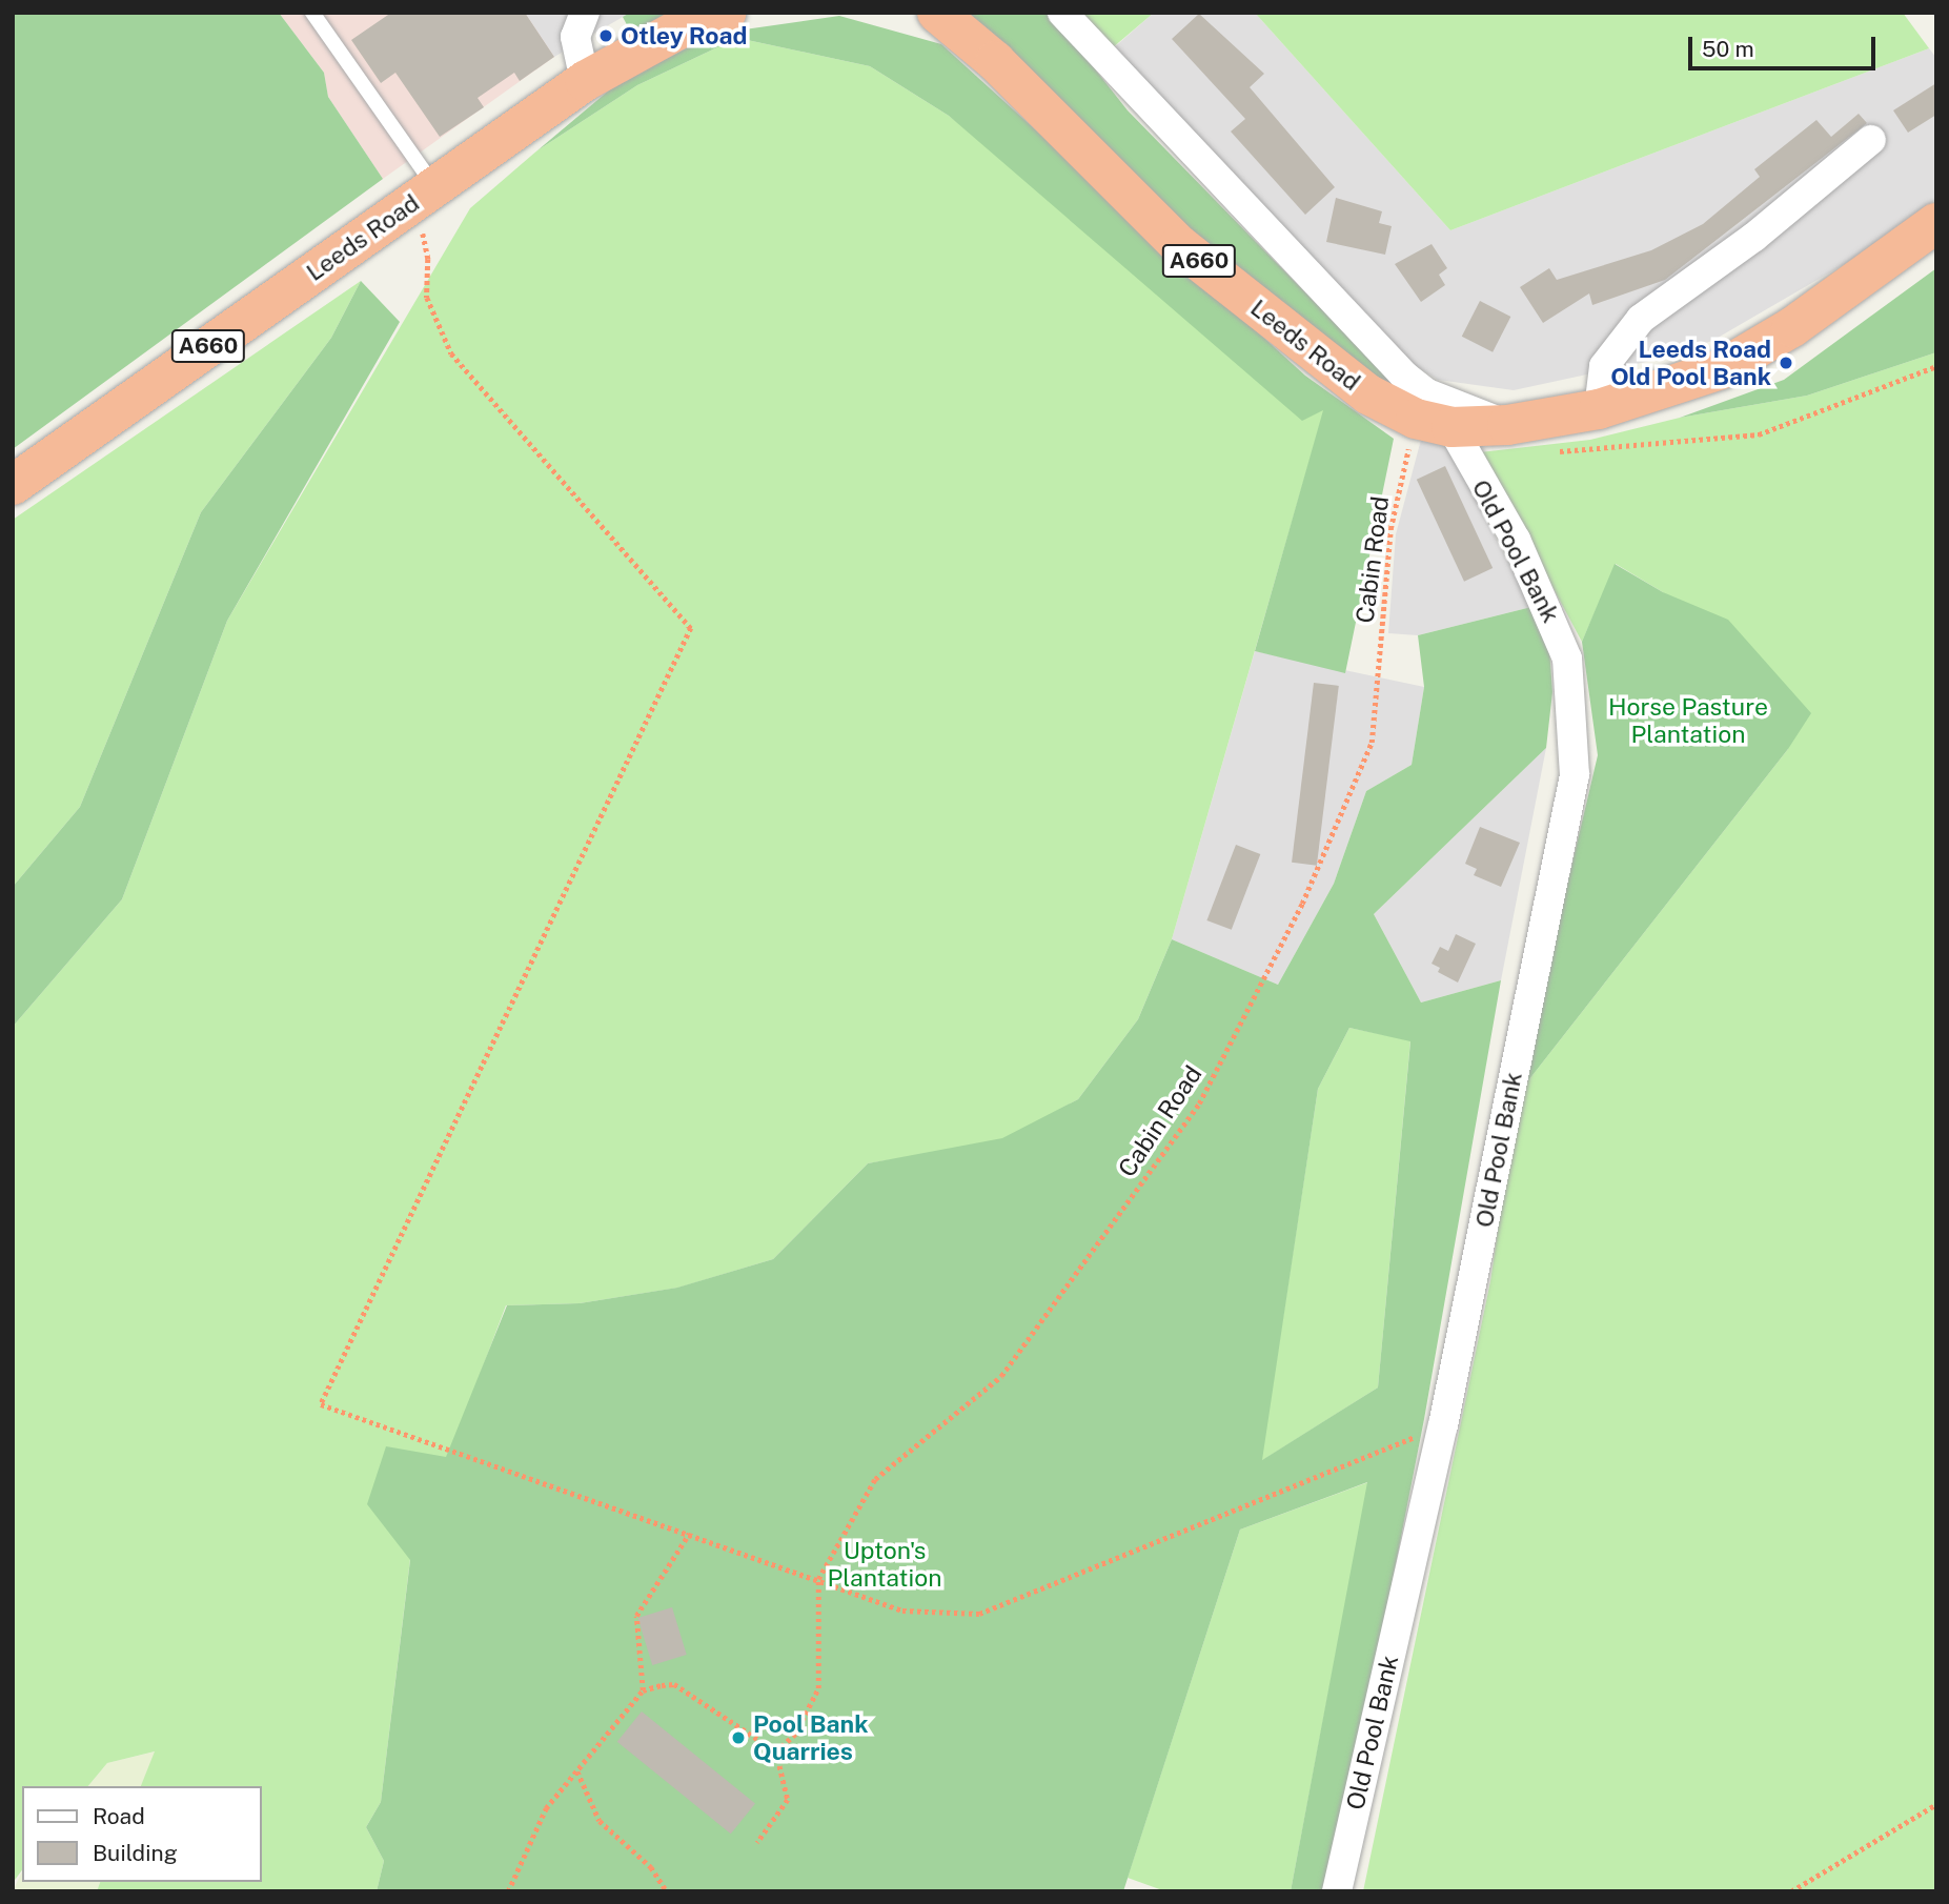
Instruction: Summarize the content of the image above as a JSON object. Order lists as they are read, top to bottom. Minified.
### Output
{"streets":{"highway":["Leeds Road","A660"],"street":["Old Pool Bank"],"path":["Cabin Road"]},"crossings":[["Leeds Road","Old Pool Bank"],["Leeds Road","Cabin Road"],["Old Pool Bank","Cabin Road"]],"parks":["Horse Pasture Plantation","Upton's Plantation"],"places":["Otley Road","Leeds Road Old Pool Bank","Pool Bank Quarries"],"legend":["Road","Building"],"scale_bar":"50 m"}
